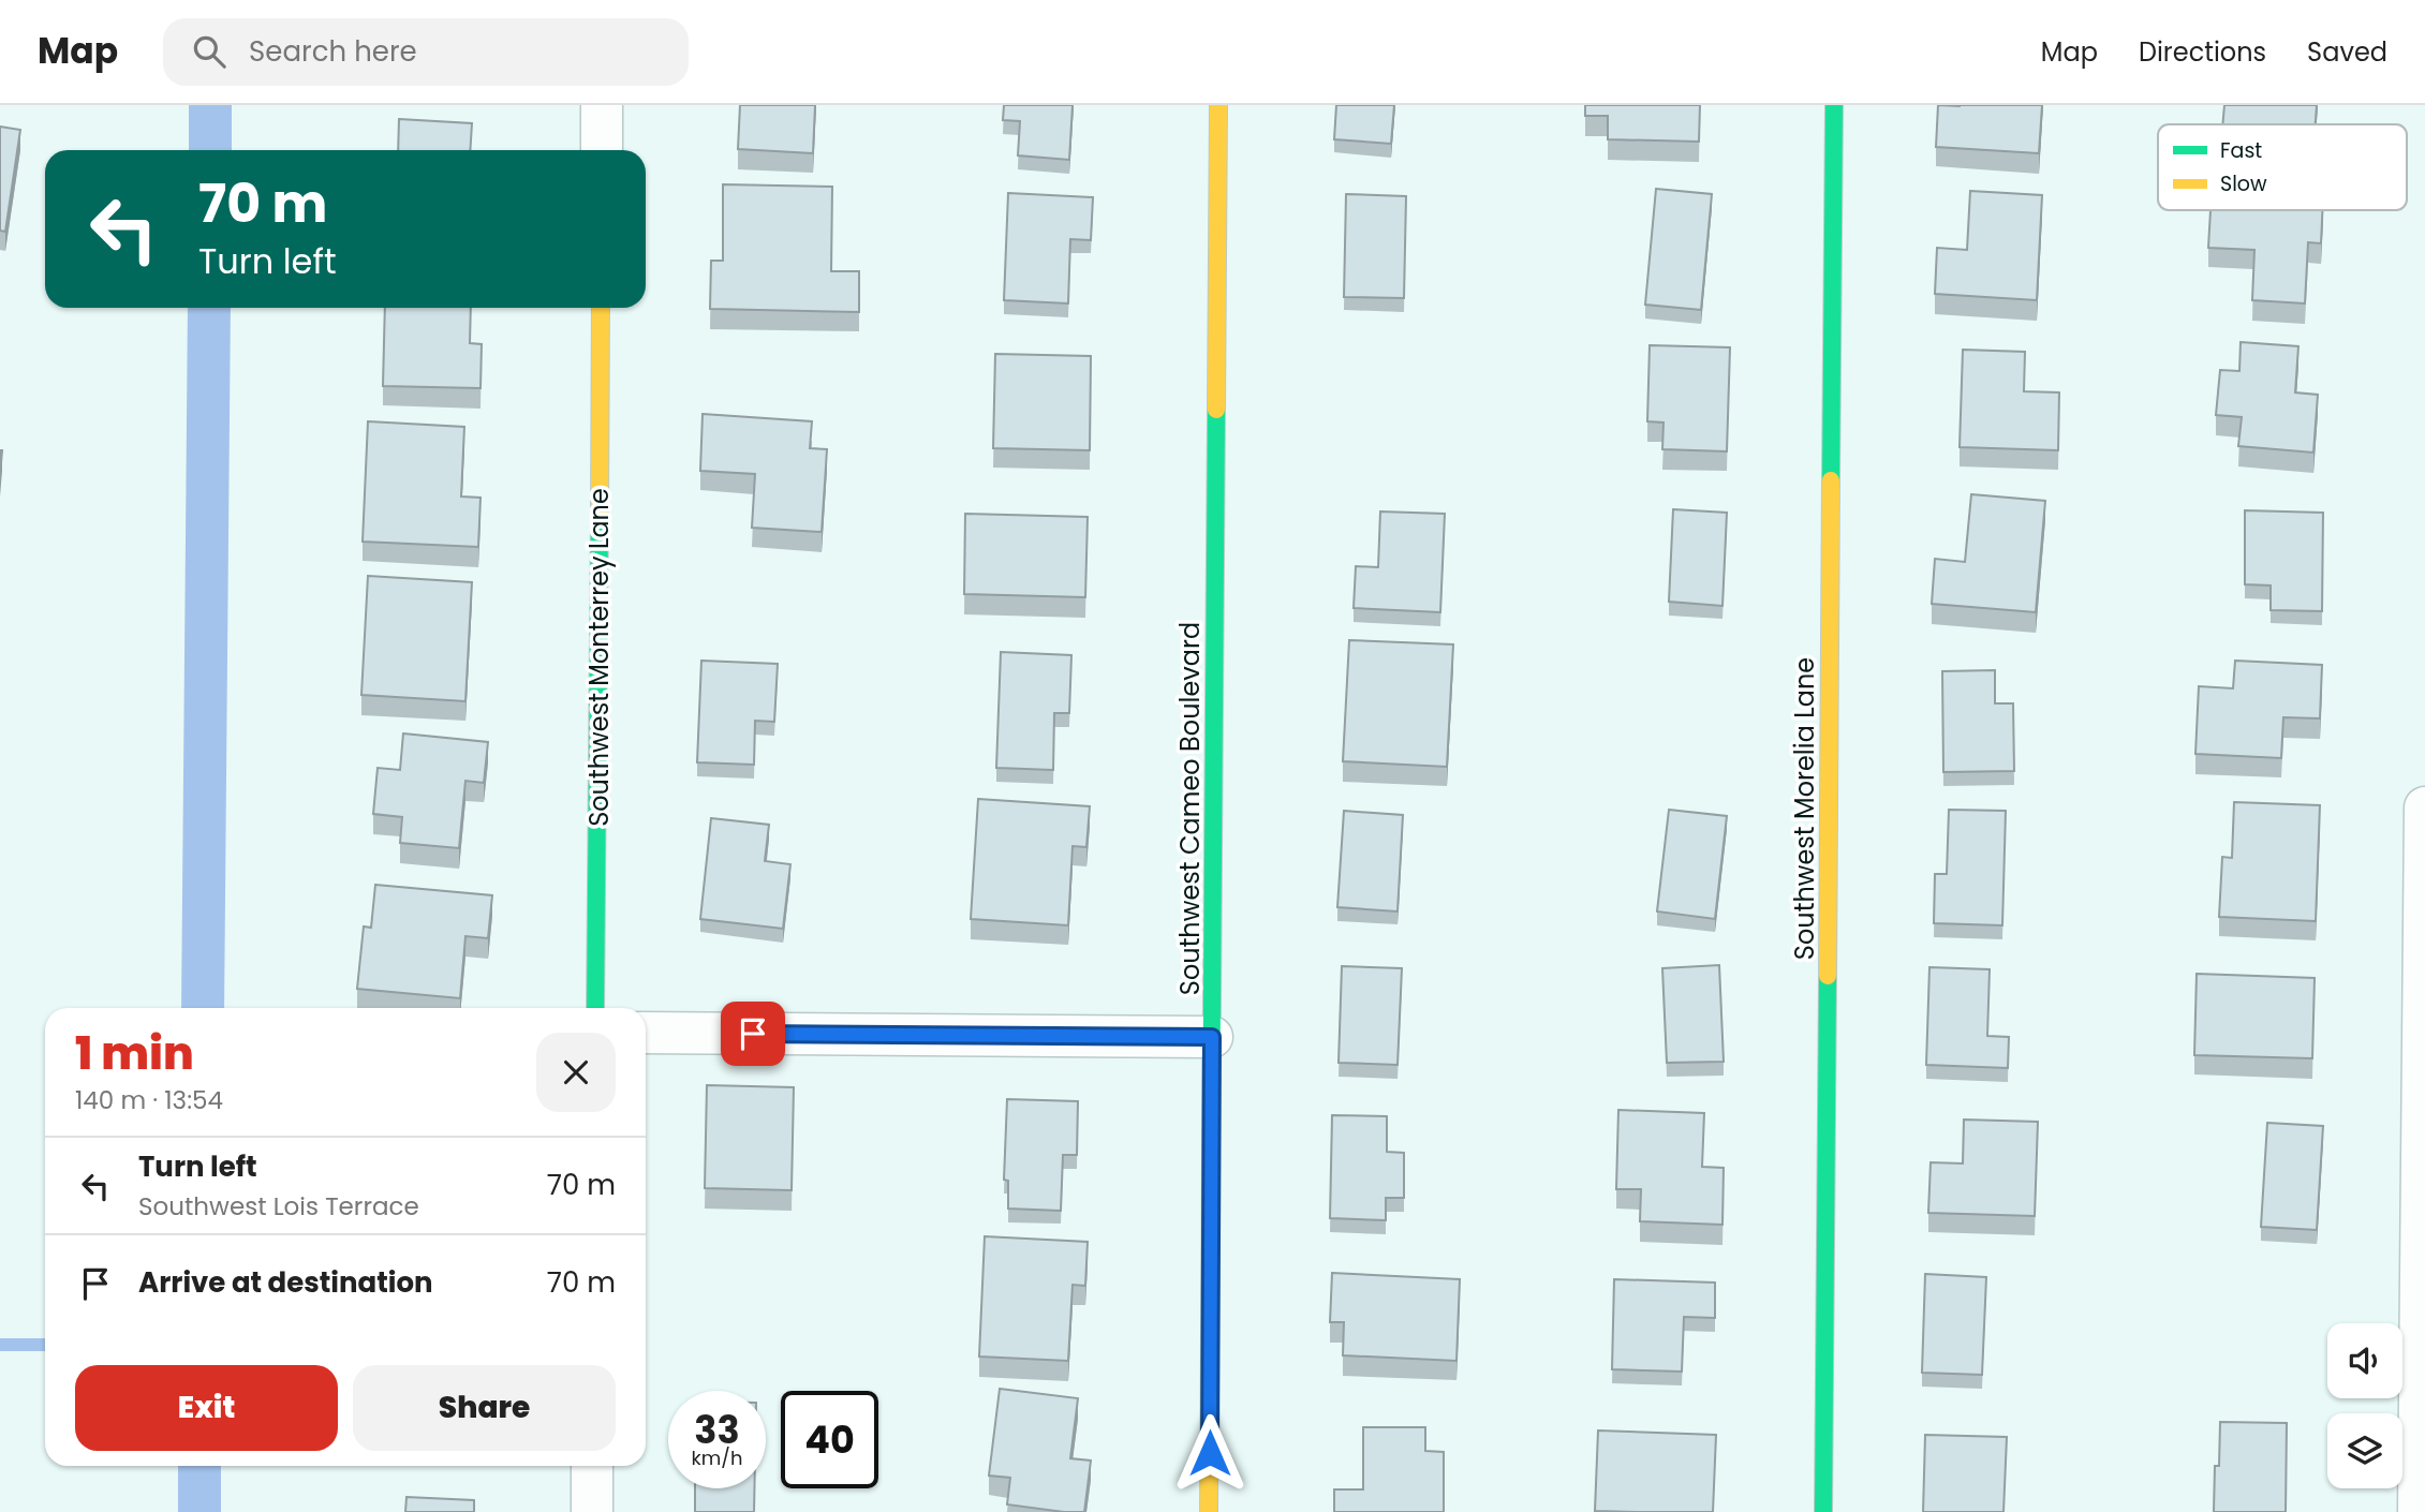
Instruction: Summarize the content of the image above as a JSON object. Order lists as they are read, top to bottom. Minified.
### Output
{"streets":{"street":["Southwest Monterrey Lane","Southwest Cameo Boulevard","Southwest Morelia Lane"]},"legend":["Fast","Slow"],"page":{"header":"Map","search":"Search here","nav":["Map","Directions","Saved"],"turn":["70 m","Turn left"],"heading":["1 min","140 m · 13:54"],"list":[{"name":"Turn left","note":"Southwest Lois Terrace","value":"70 m"},{"name":"Arrive at destination","value":"70 m"}],"buttons":["Exit","Share"],"speed":"33 km/h","limit":"40"}}
